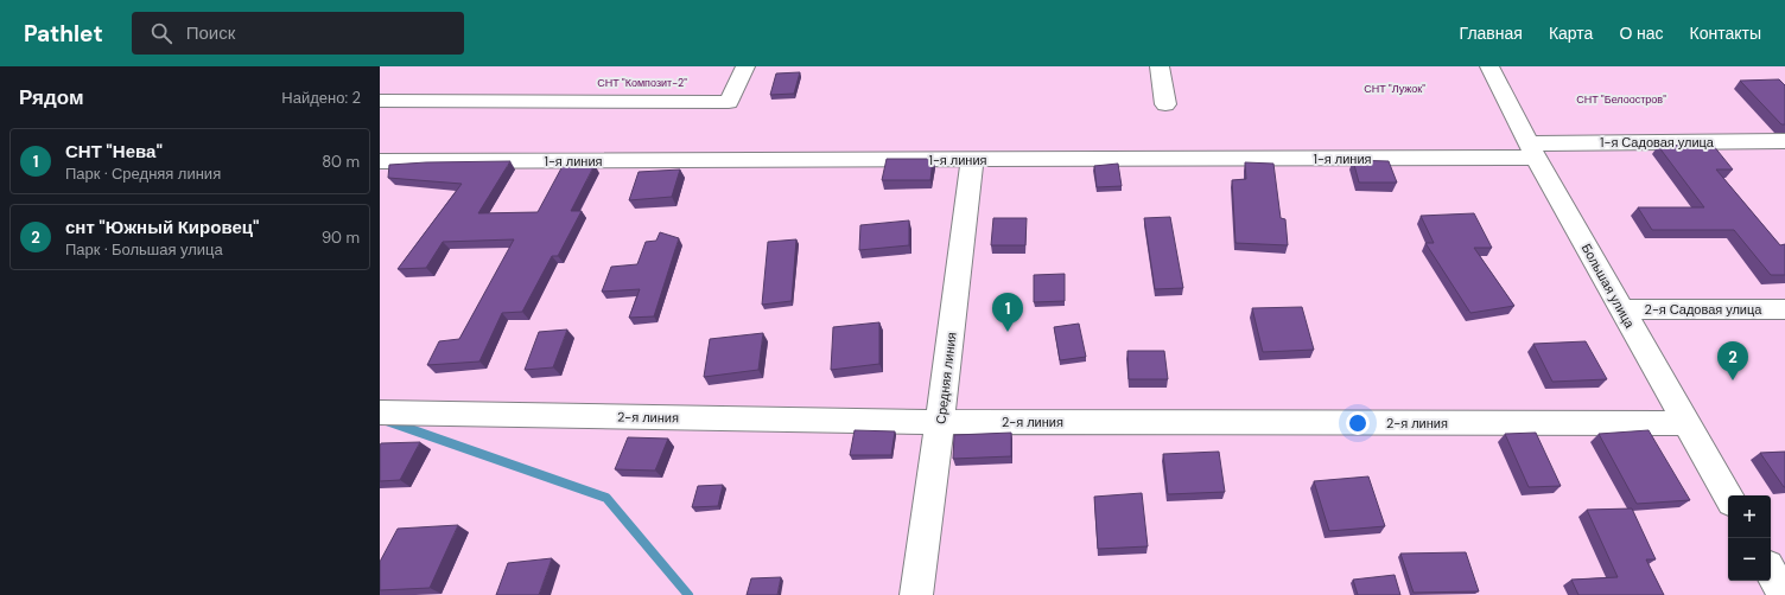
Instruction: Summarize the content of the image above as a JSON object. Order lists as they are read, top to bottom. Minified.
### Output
{"streets":{"street":["1-я Садовая улица","1-я линия","Большая улица","2-я Садовая улица","Средняя линия","2-я линия"]},"crossings":[["1-я Садовая улица","1-я линия"],["1-я Садовая улица","Большая улица"],["1-я линия","Большая улица"],["1-я линия","Средняя линия"],["Большая улица","2-я Садовая улица"],["Большая улица","2-я линия"],["Средняя линия","2-я линия"]],"parks":["СНТ \"Композит-2\"","СНТ \"Лужок\"","СНТ \"Белоостров\""],"page":{"header":"Pathlet","search":"Поиск","nav":["Главная","Карта","О нас","Контакты"],"heading":["Рядом","Найдено: 2"],"list":[{"mark":"1","name":"СНТ \"Нева\"","note":"Парк · Средняя линия","value":"80 m"},{"mark":"2","name":"снт \"Южный Кировец\"","note":"Парк · Большая улица","value":"90 m"}],"pins":["1","2"],"map_buttons":["+","−"]}}
